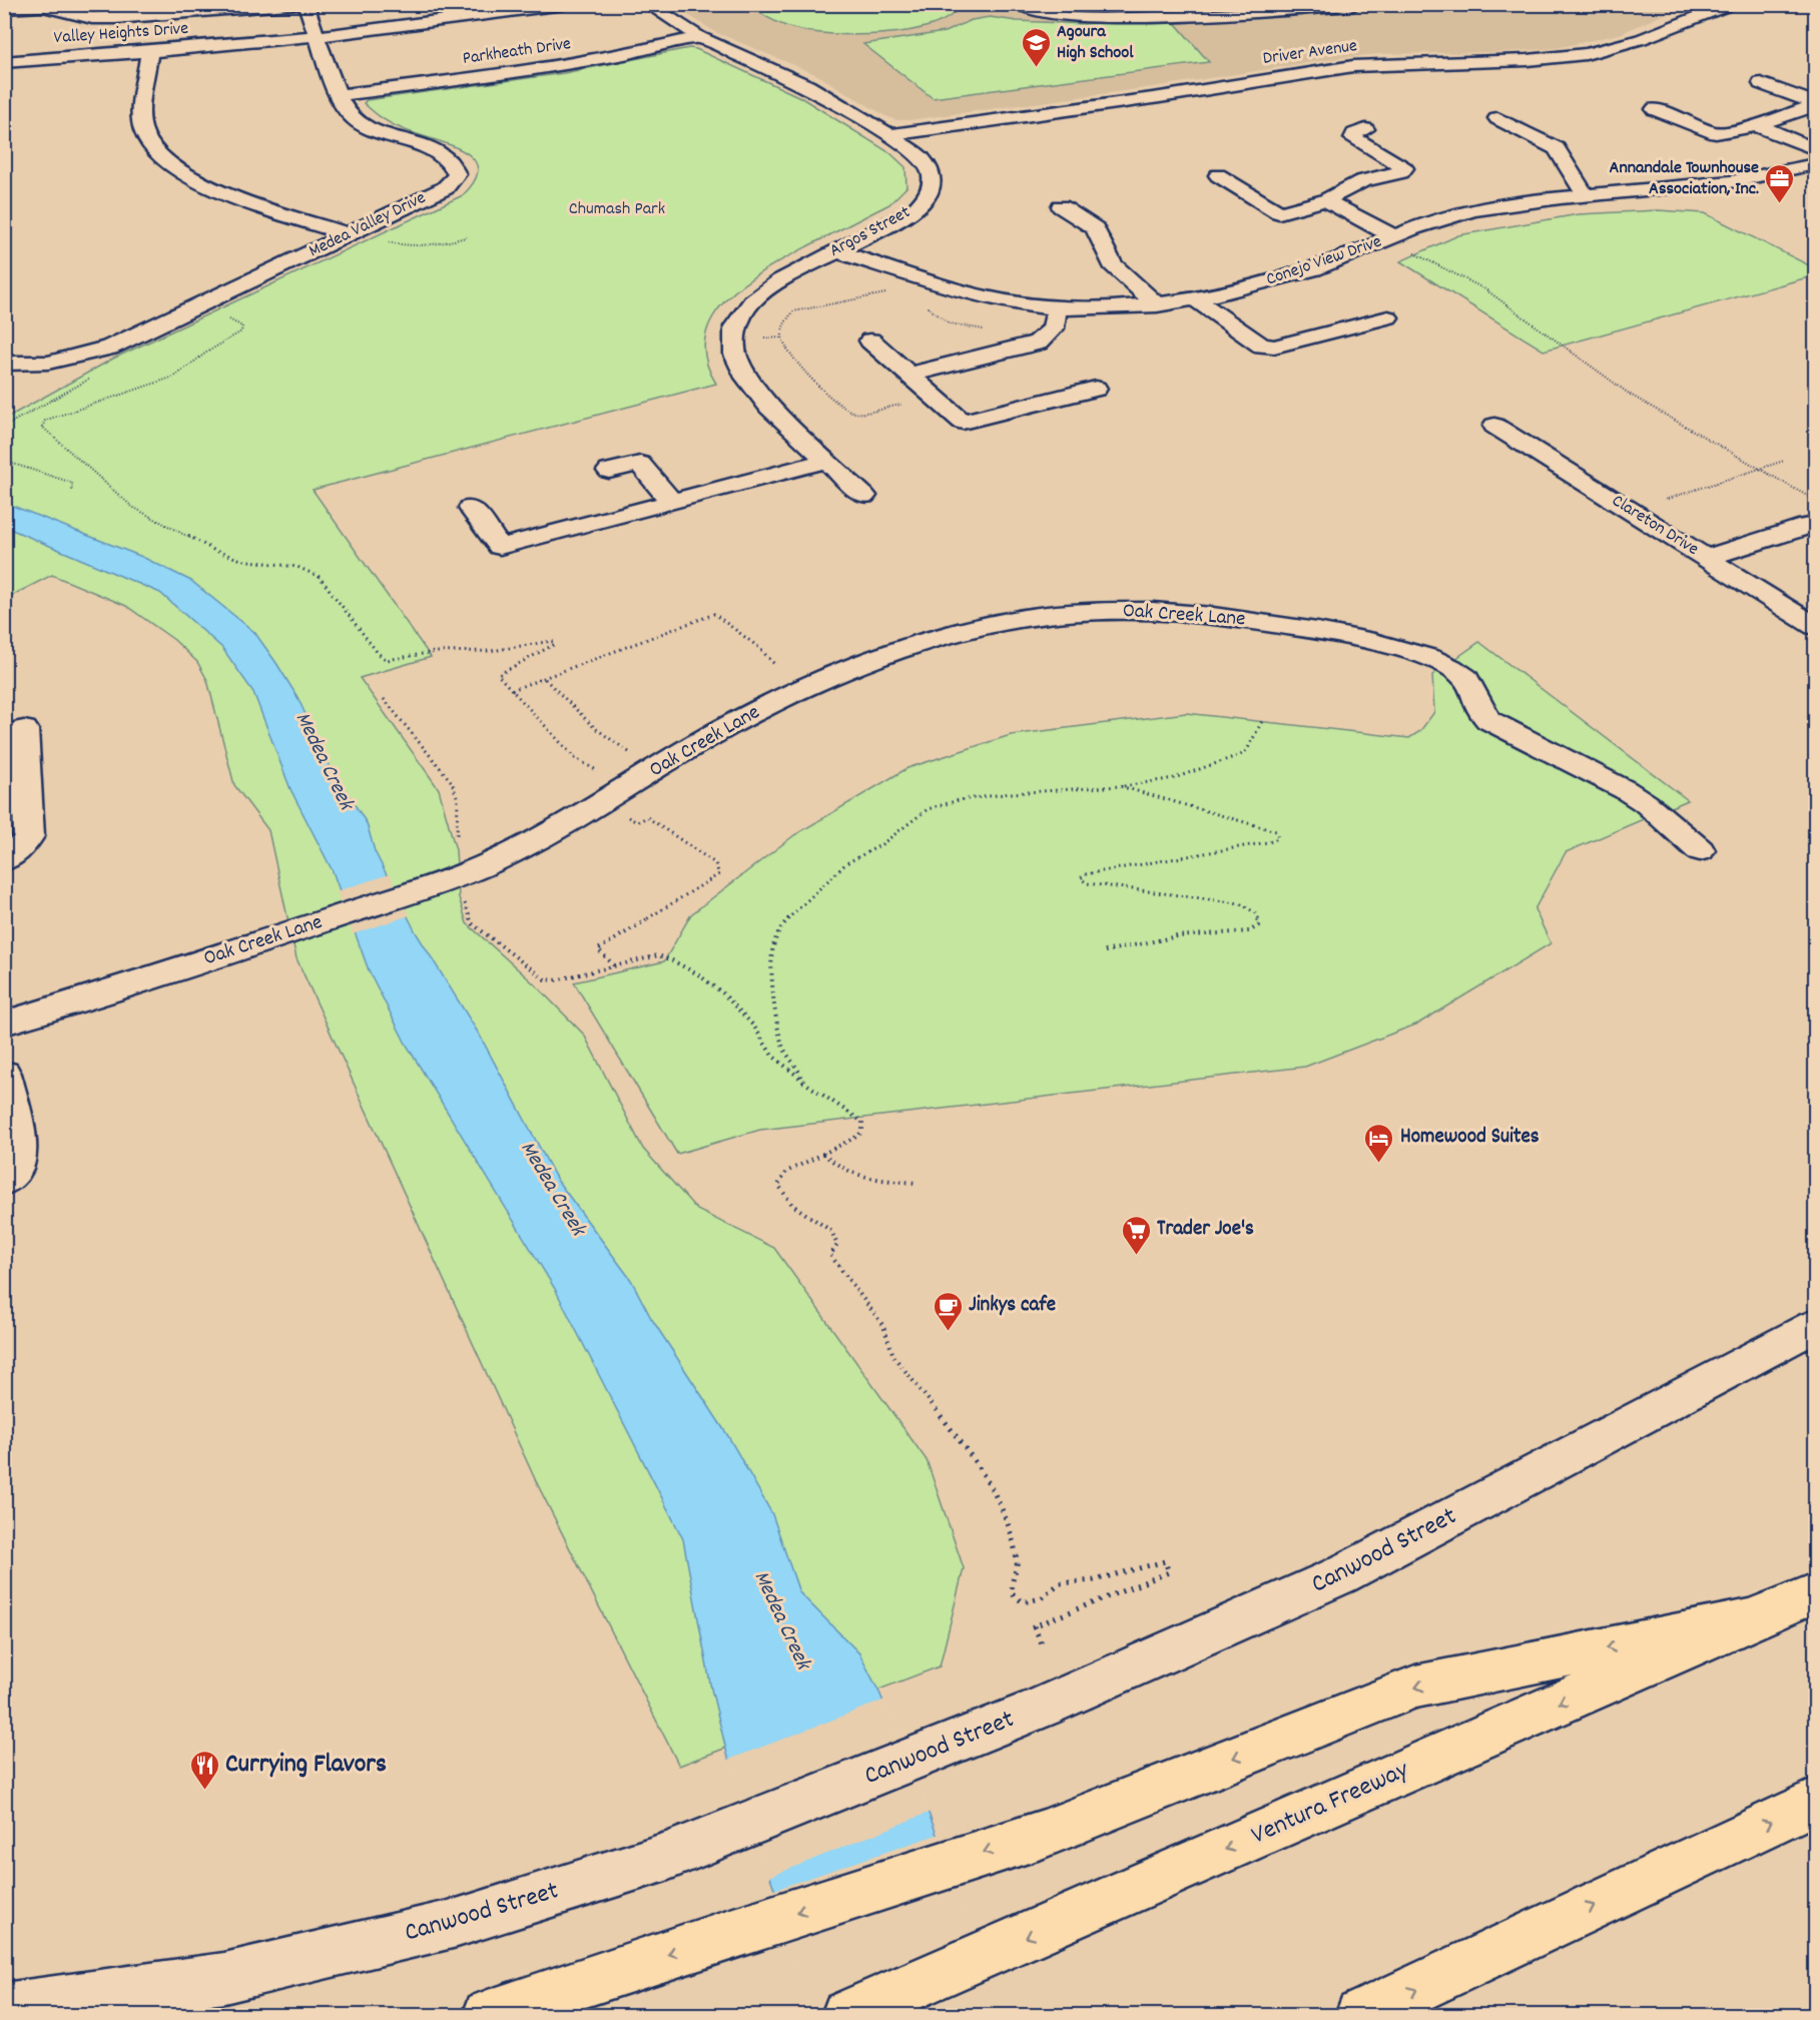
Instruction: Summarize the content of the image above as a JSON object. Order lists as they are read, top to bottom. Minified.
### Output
{"streets":{"highway":["Ventura Freeway"],"street":["Valley Heights Drive","Parkheath Drive","Driver Avenue","Medea Valley Drive","Argos Street","Conejo View Drive","Clareton Drive","Oak Creek Lane","Canwood Street"]},"crossings":[["Valley Heights Drive","Medea Valley Drive"],["Parkheath Drive","Medea Valley Drive"],["Parkheath Drive","Argos Street"],["Driver Avenue","Argos Street"],["Argos Street","Conejo View Drive"]],"water":["Medea Creek"],"parks":["Chumash Park"],"places":{"school or university":["Agoura High School"],"office":["Annandale Townhouse Association, Inc."],"hotel":["Homewood Suites"],"supermarket":["Trader Joe's"],"cafe":["Jinkys cafe"],"restaurant":["Currying Flavors"]}}
